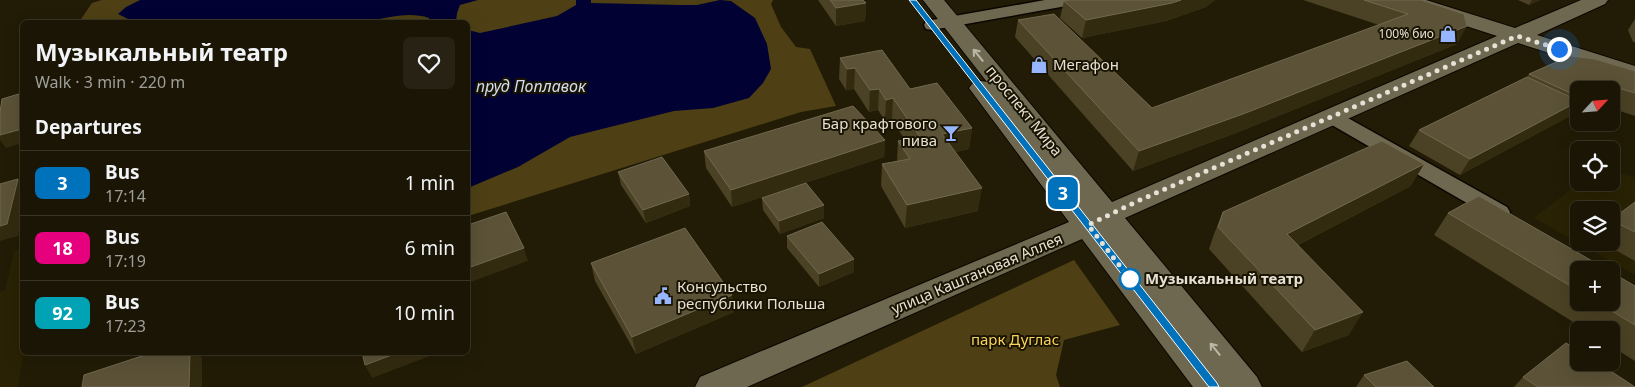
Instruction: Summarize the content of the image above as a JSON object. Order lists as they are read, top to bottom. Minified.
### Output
{"streets":{"main road":["проспект Мира","улица Каштановая Аллея"]},"crossings":[["проспект Мира","улица Каштановая Аллея"]],"water":["пруд Поплавок"],"parks":["парк Дуглас"],"places":{"shop":["100% био","Мегафон"],"bar":["Бар крафтового пива"],"other":["Музыкальный театр"],"public building":["Консульство республики Польша"]},"lines":["bus line 3"],"north":"top right","page":{"on_map":"3","heading":[["Музыкальный театр","Walk · 3 min · 220 m"],"Departures"],"map_buttons":["+","−"],"list":[{"mark":"3","name":"Bus","note":"17:14","value":"1 min"},{"mark":"18","name":"Bus","note":"17:19","value":"6 min"},{"mark":"92","name":"Bus","note":"17:23","value":"10 min"}]}}
